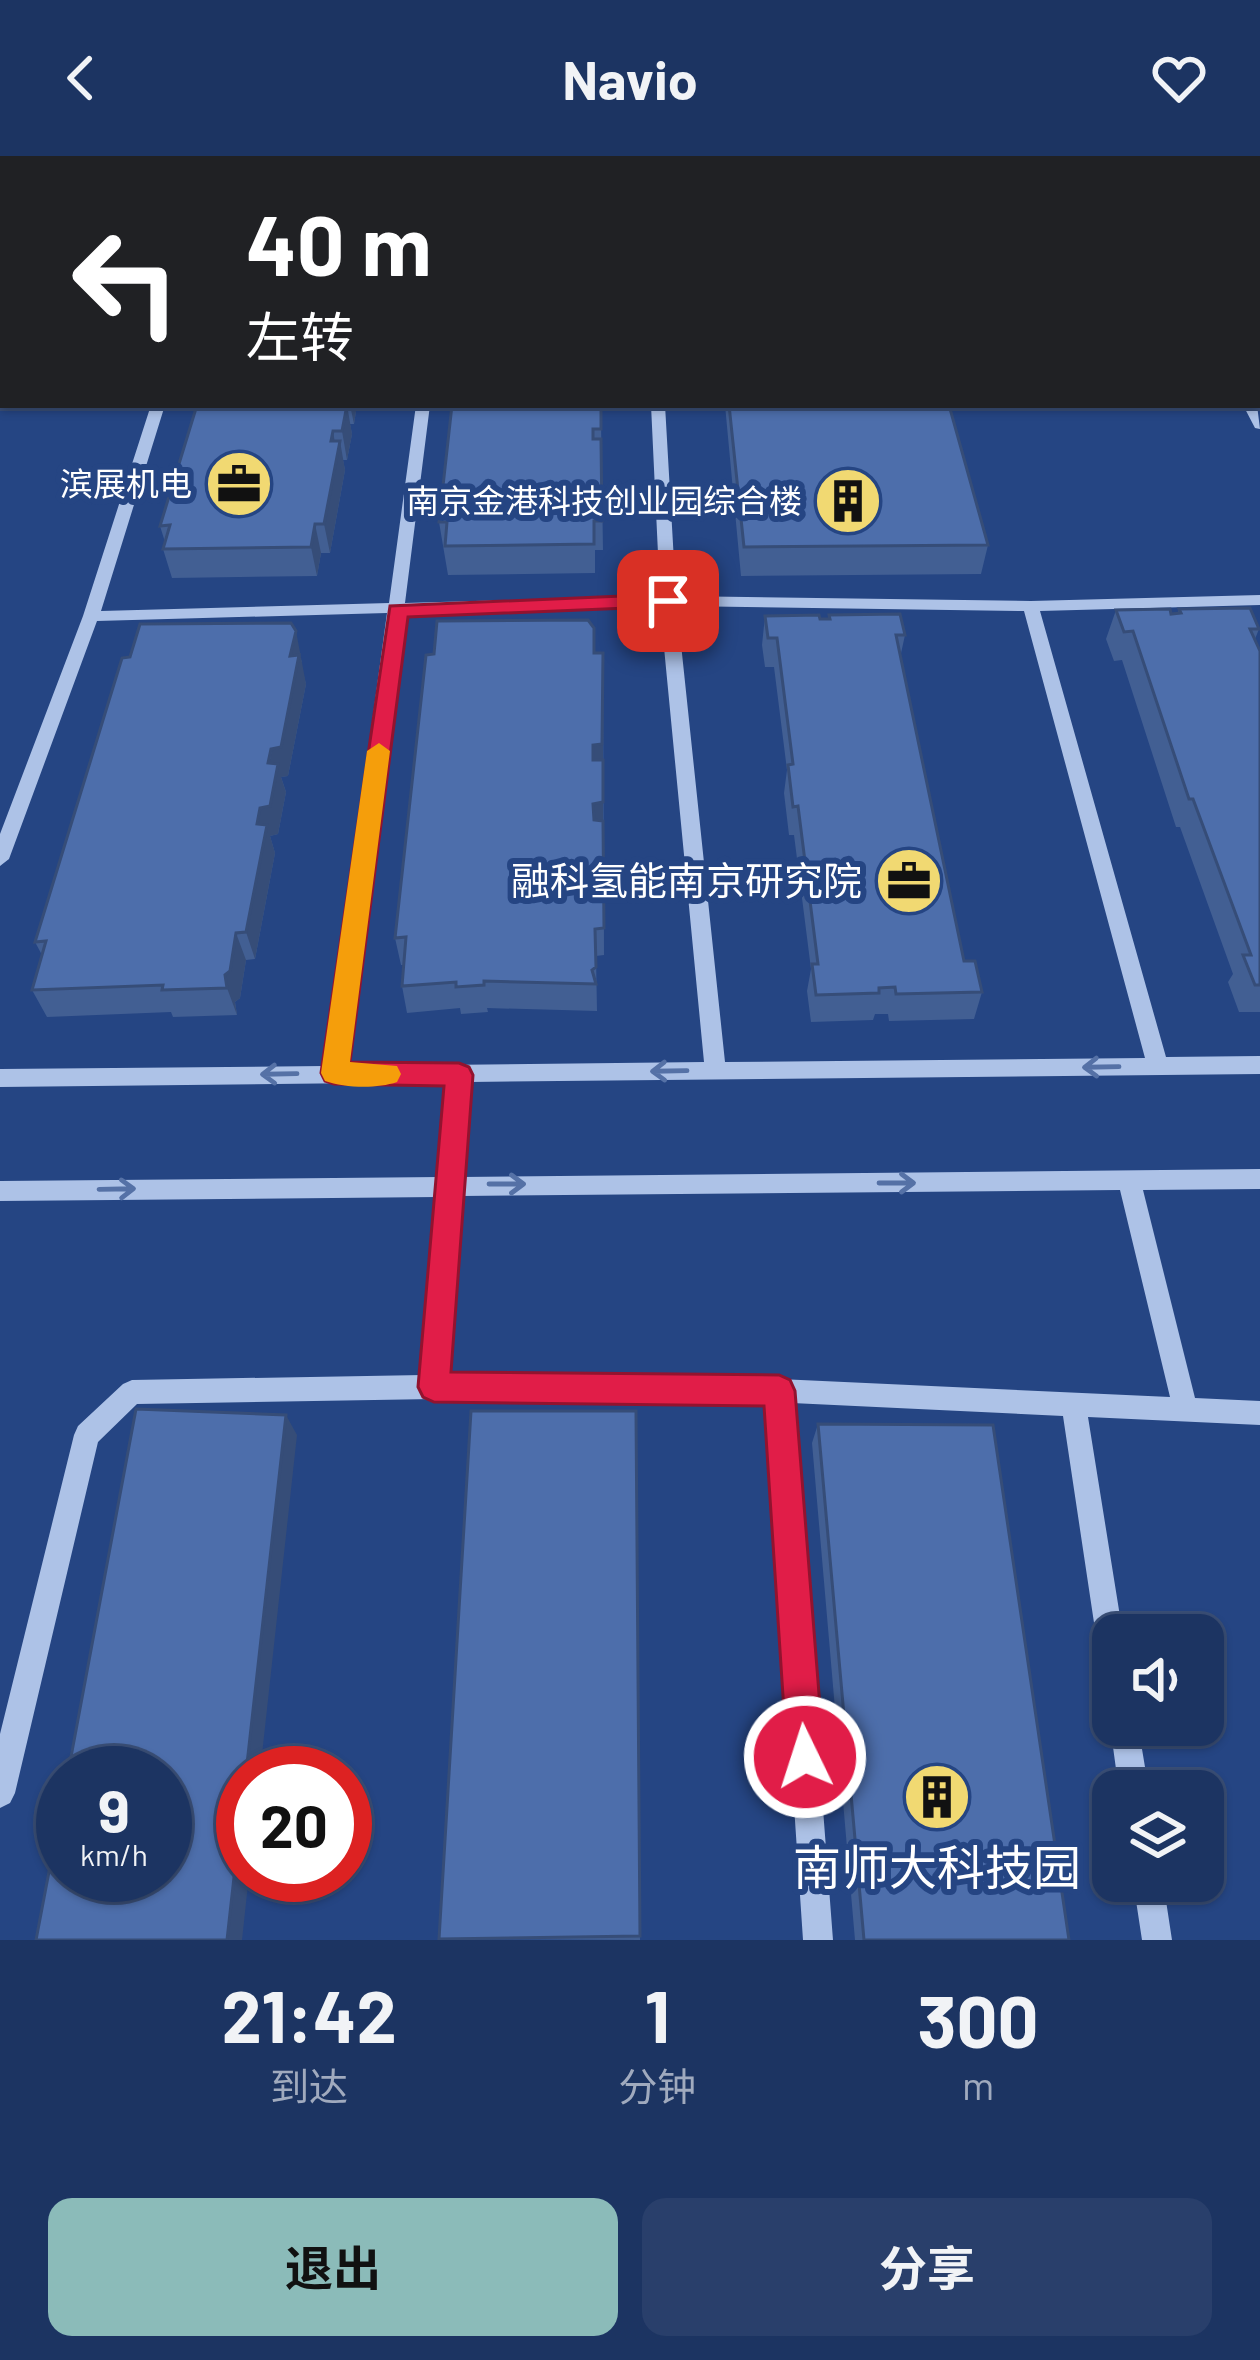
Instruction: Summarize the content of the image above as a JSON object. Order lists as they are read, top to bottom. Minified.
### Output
{"places":{"office":["滨展机电","融科氢能南京研究院"],"building":["南京金港科技创业园综合楼","南师大科技园"]},"page":{"header":"Navio","turn":["40 m","左转"],"speed":"9 km/h","limit":"20","eta":["21:42","到达","1","分钟","300","m"],"buttons":["退出","分享"]}}
